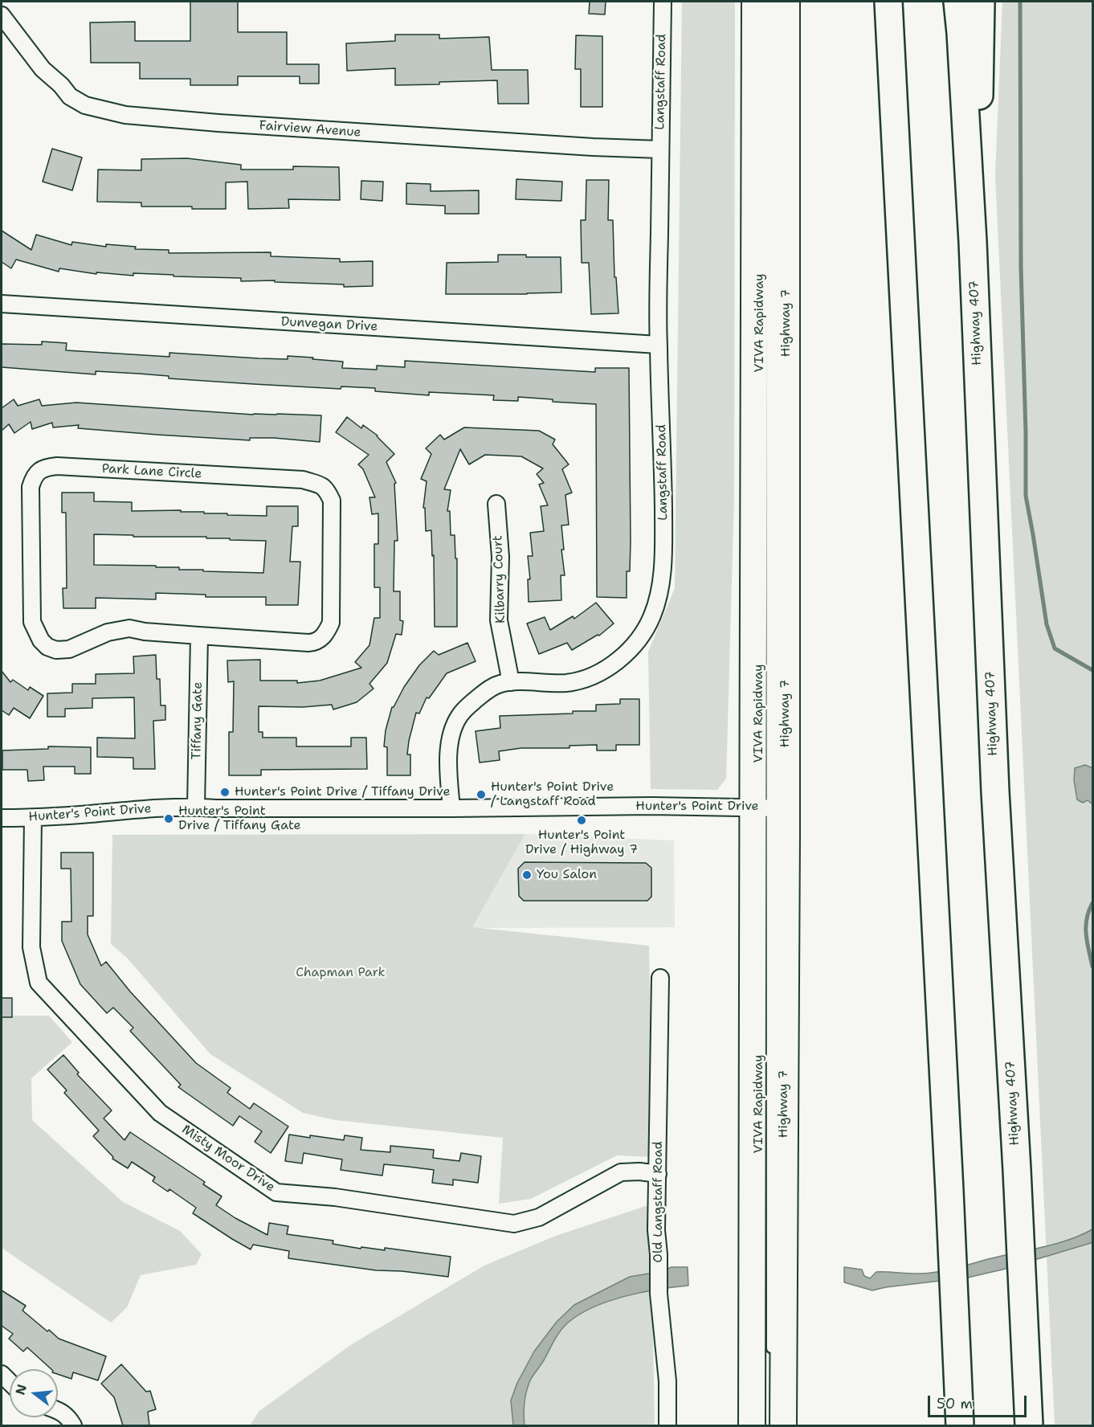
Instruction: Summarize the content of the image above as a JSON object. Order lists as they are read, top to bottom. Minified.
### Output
{"streets":{"highway":["Highway 407"],"main road":["Highway 7"],"street":["Langstaff Road","Fairview Avenue","Dunvegan Drive","Park Lane Circle","Kilbarry Court","Tiffany Gate","Hunter's Point Drive","Misty Moor Drive","Old Langstaff Road"],"lane":["VIVA Rapidway"]},"crossings":[["Langstaff Road","Fairview Avenue"],["Langstaff Road","Dunvegan Drive"],["Langstaff Road","Kilbarry Court"],["Langstaff Road","Hunter's Point Drive"],["VIVA Rapidway","Highway 7"],["VIVA Rapidway","Hunter's Point Drive"],["Highway 7","Hunter's Point Drive"],["Park Lane Circle","Tiffany Gate"],["Tiffany Gate","Hunter's Point Drive"],["Hunter's Point Drive","Misty Moor Drive"],["Misty Moor Drive","Old Langstaff Road"]],"parks":["Chapman Park"],"places":["Hunter's Point Drive / Tiffany Drive","Hunter's Point Drive / Langstaff Road","Hunter's Point Drive / Tiffany Gate","Hunter's Point Drive / Highway 7","You Salon"],"scale_bar":"50 m","north":"left"}
